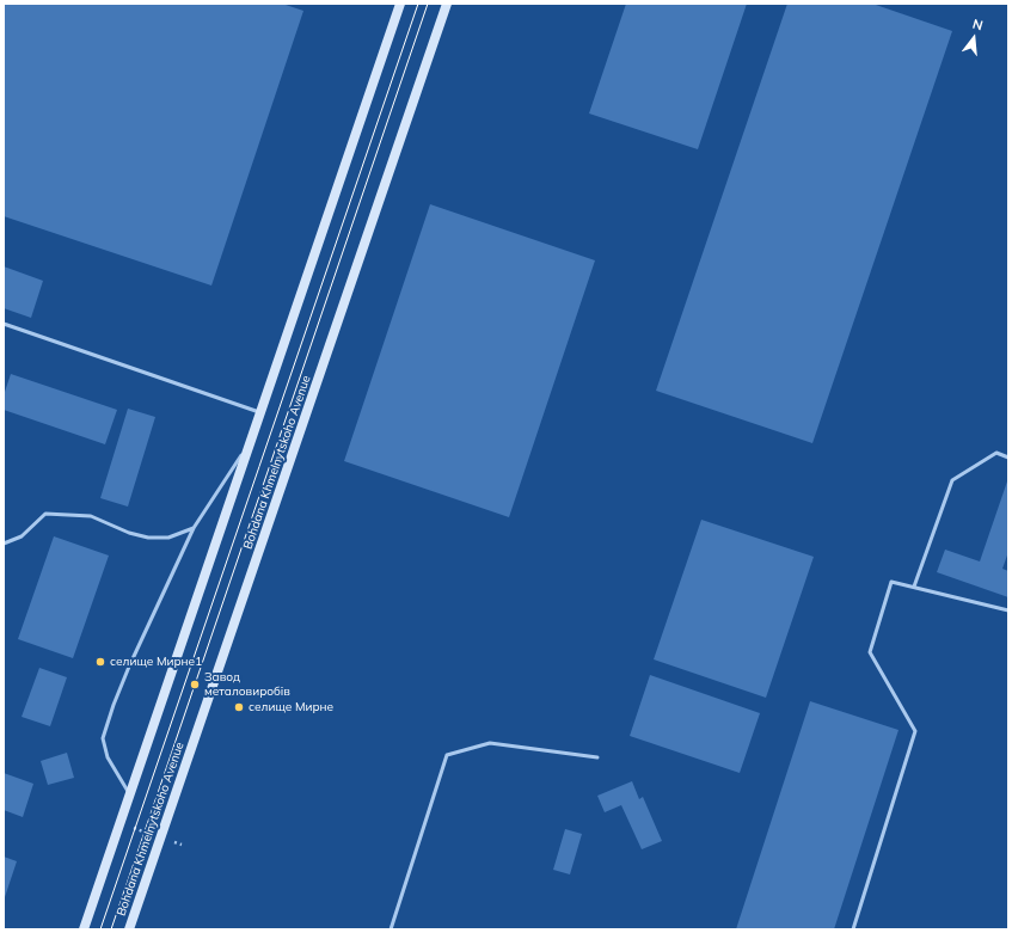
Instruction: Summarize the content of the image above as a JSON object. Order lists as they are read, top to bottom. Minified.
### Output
{"streets":{"main road":["Bohdana Khmelnytskoho Avenue"]},"places":["селище Мирне1","Завод металовиробів","селище Мирне"],"north":"top"}
